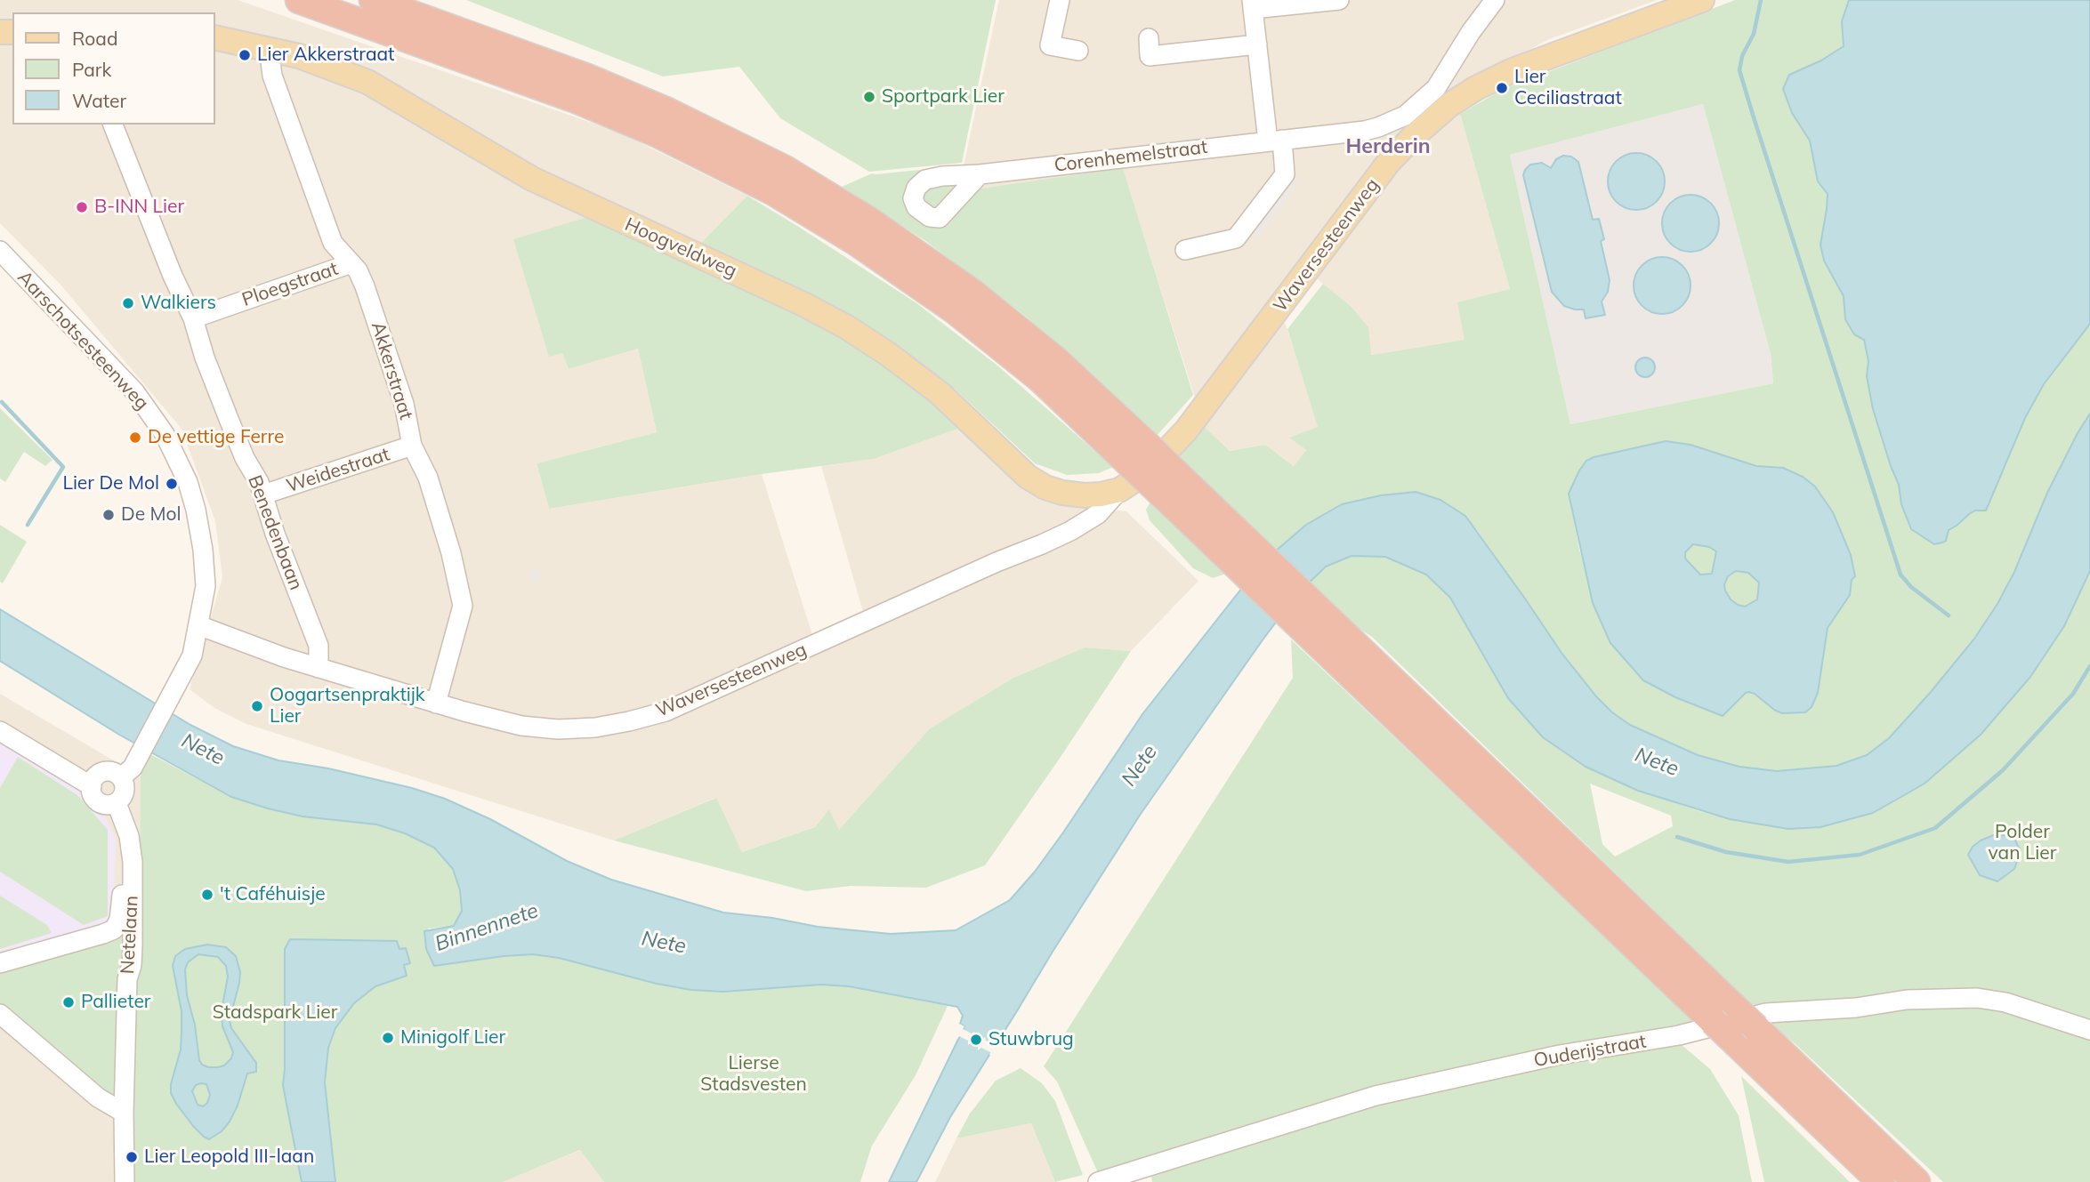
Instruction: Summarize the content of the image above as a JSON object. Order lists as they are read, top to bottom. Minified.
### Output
{"streets":{"main road":["Waversesteenweg","Hoogveldweg"],"street":["Corenhemelstraat","Ploegstraat","Aarschotsesteenweg","Akkerstraat","Weidestraat","Benedenbaan","Netelaan","Ouderijstraat"]},"crossings":[["Waversesteenweg","Hoogveldweg"],["Waversesteenweg","Aarschotsesteenweg"],["Waversesteenweg","Akkerstraat"],["Waversesteenweg","Benedenbaan"],["Hoogveldweg","Akkerstraat"],["Ploegstraat","Akkerstraat"],["Ploegstraat","Benedenbaan"],["Aarschotsesteenweg","Netelaan"],["Akkerstraat","Weidestraat"],["Weidestraat","Benedenbaan"]],"districts":["Herderin"],"water":["Nete","Binnennete"],"parks":["Polder van Lier","Stadspark Lier","Lierse Stadsvesten"],"places":["Lier Akkerstraat","Lier Ceciliastraat","Sportpark Lier","B-INN Lier","Walkiers","De vettige Ferre","Lier De Mol","De Mol","Oogartsenpraktijk Lier","'t Caféhuisje","Pallieter","Minigolf Lier","Stuwbrug","Lier Leopold III-laan"],"legend":["Road","Park","Water"]}
